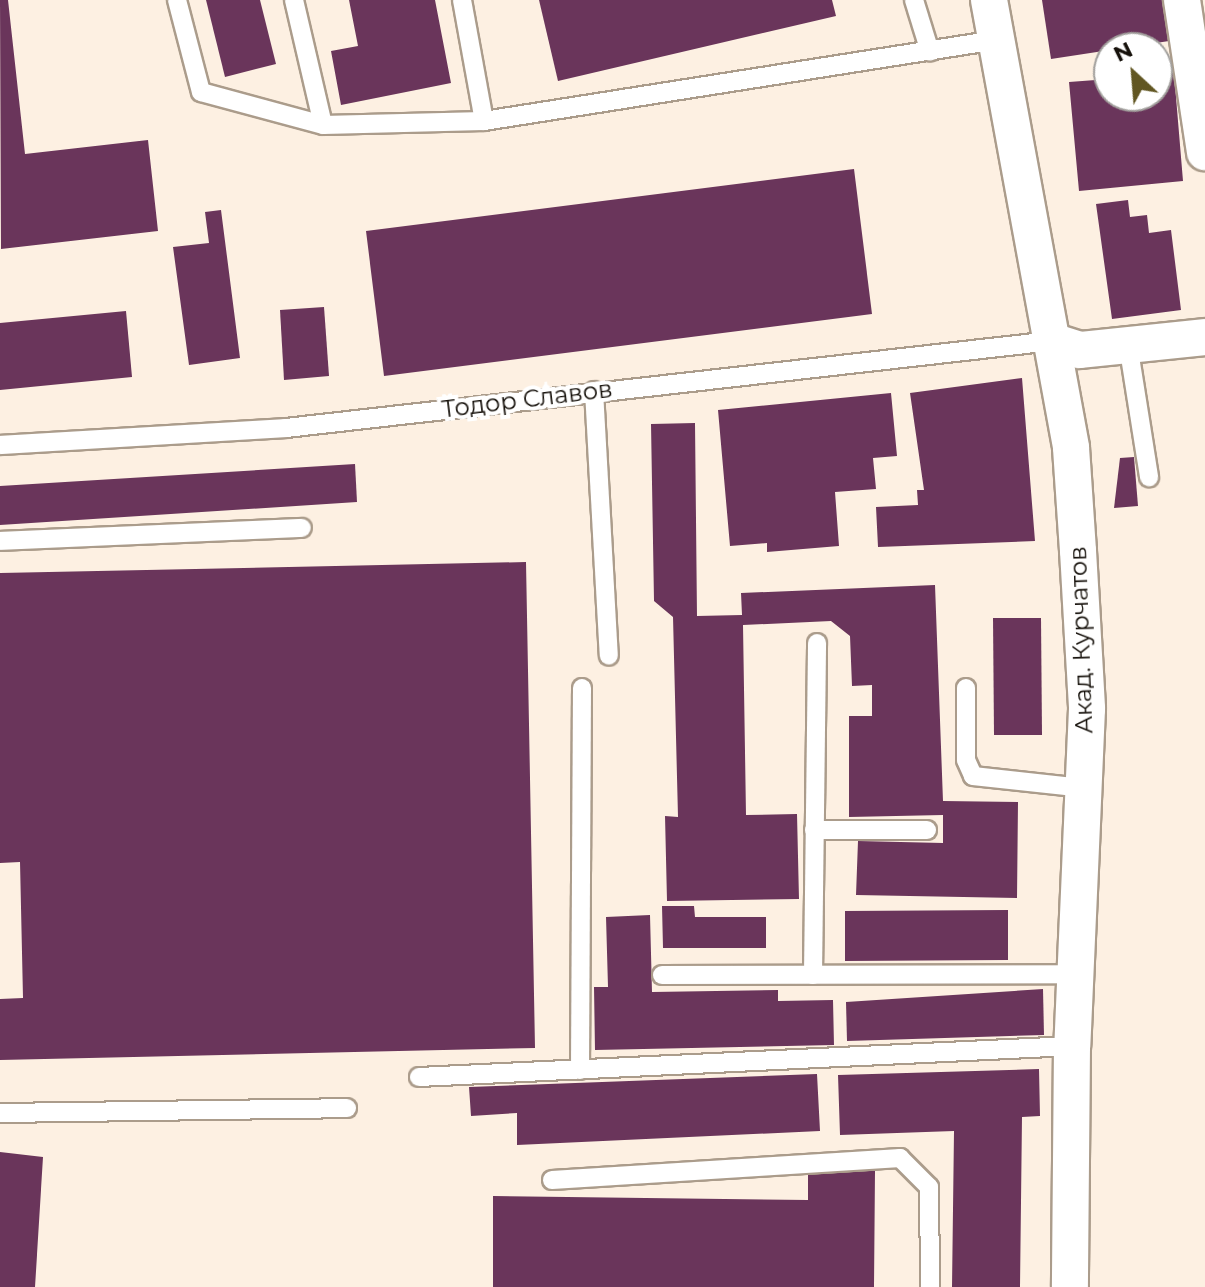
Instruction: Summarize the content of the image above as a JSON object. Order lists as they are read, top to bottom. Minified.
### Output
{"streets":{"street":["Акад. Курчатов"],"lane":["Тодор Славов"]},"crossings":[["Тодор Славов","Акад. Курчатов"]],"north":"top left"}
